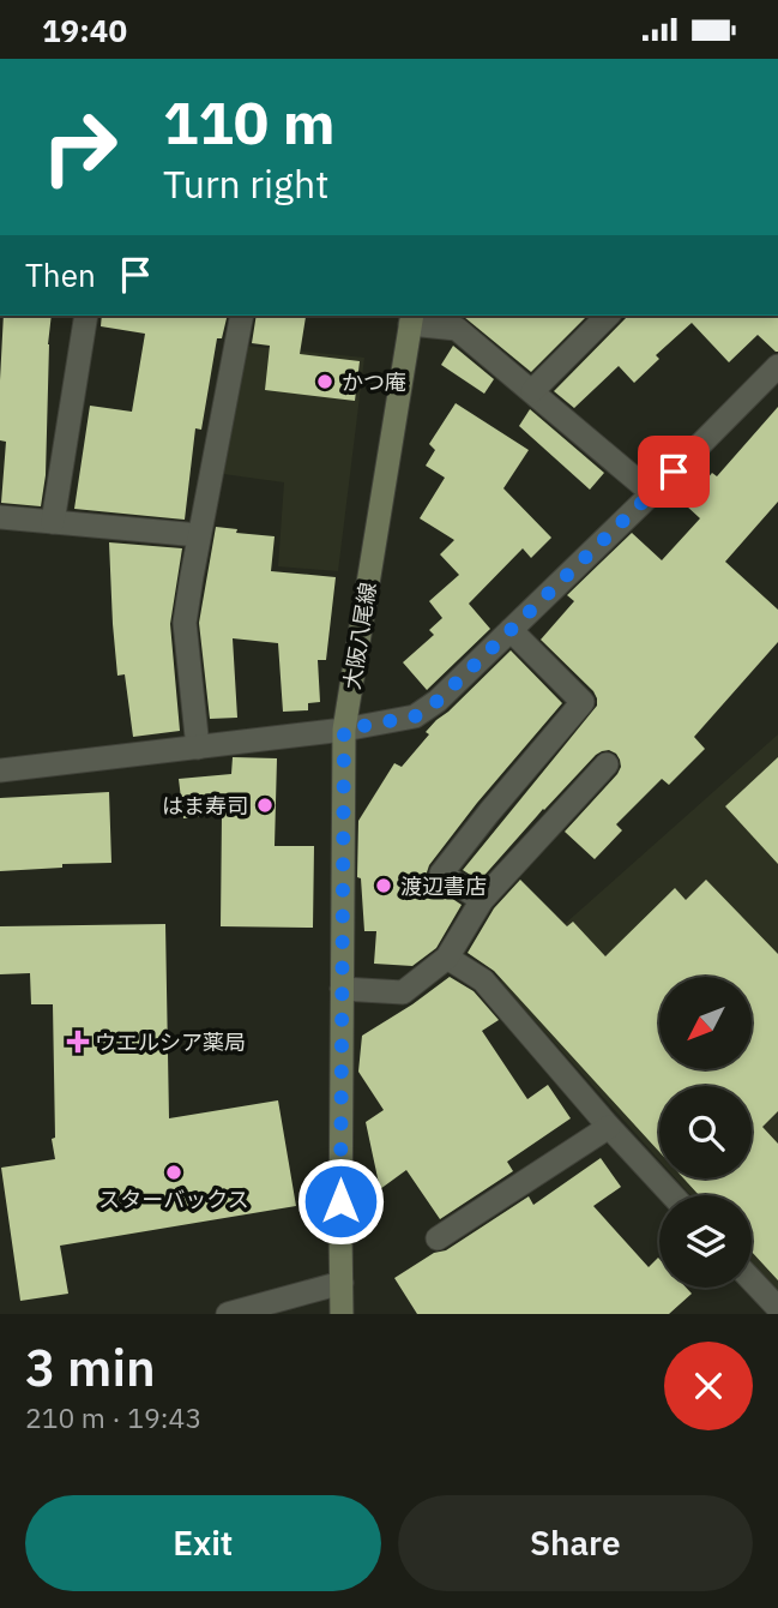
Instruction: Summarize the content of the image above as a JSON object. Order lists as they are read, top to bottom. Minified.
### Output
{"streets":{"main road":["大阪八尾線"]},"places":{"other":["かつ庵","はま寿司","渡辺書店","スターバックス"],"health":["ウエルシア薬局"]},"north":"bottom left","page":{"status":"19:40","turn":["110 m","Turn right"],"then":"Then","heading":["3 min","210 m · 19:43"],"buttons":["Exit","Share"]}}
